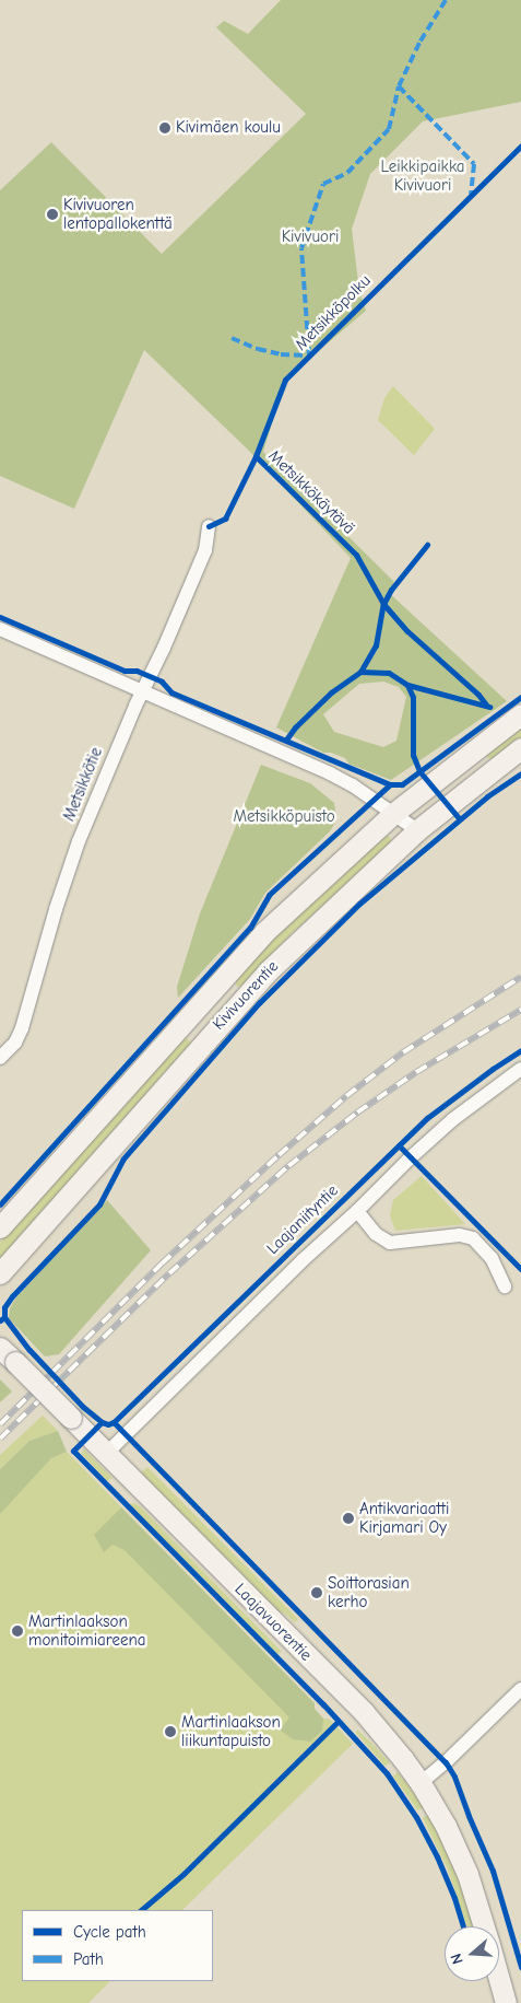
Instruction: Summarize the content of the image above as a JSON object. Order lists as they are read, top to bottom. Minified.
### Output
{"streets":{"street":["Metsikkötie","Kivivuorentie","Laajaniityntie","Laajavuorentie"],"cycle path":["Metsikköpolku","Metsikkökäytävä"]},"crossings":[["Laajaniityntie","Laajavuorentie"]],"parks":["Leikkipaikka Kivivuori","Kivivuori","Metsikköpuisto"],"places":["Kivimäen koulu","Kivivuoren lentopallokenttä","Antikvariaatti Kirjamari Oy","Soittorasian kerho","Martinlaakson monitoimiareena","Martinlaakson liikuntapuisto"],"legend":["Cycle path","Path"],"north":"left"}
